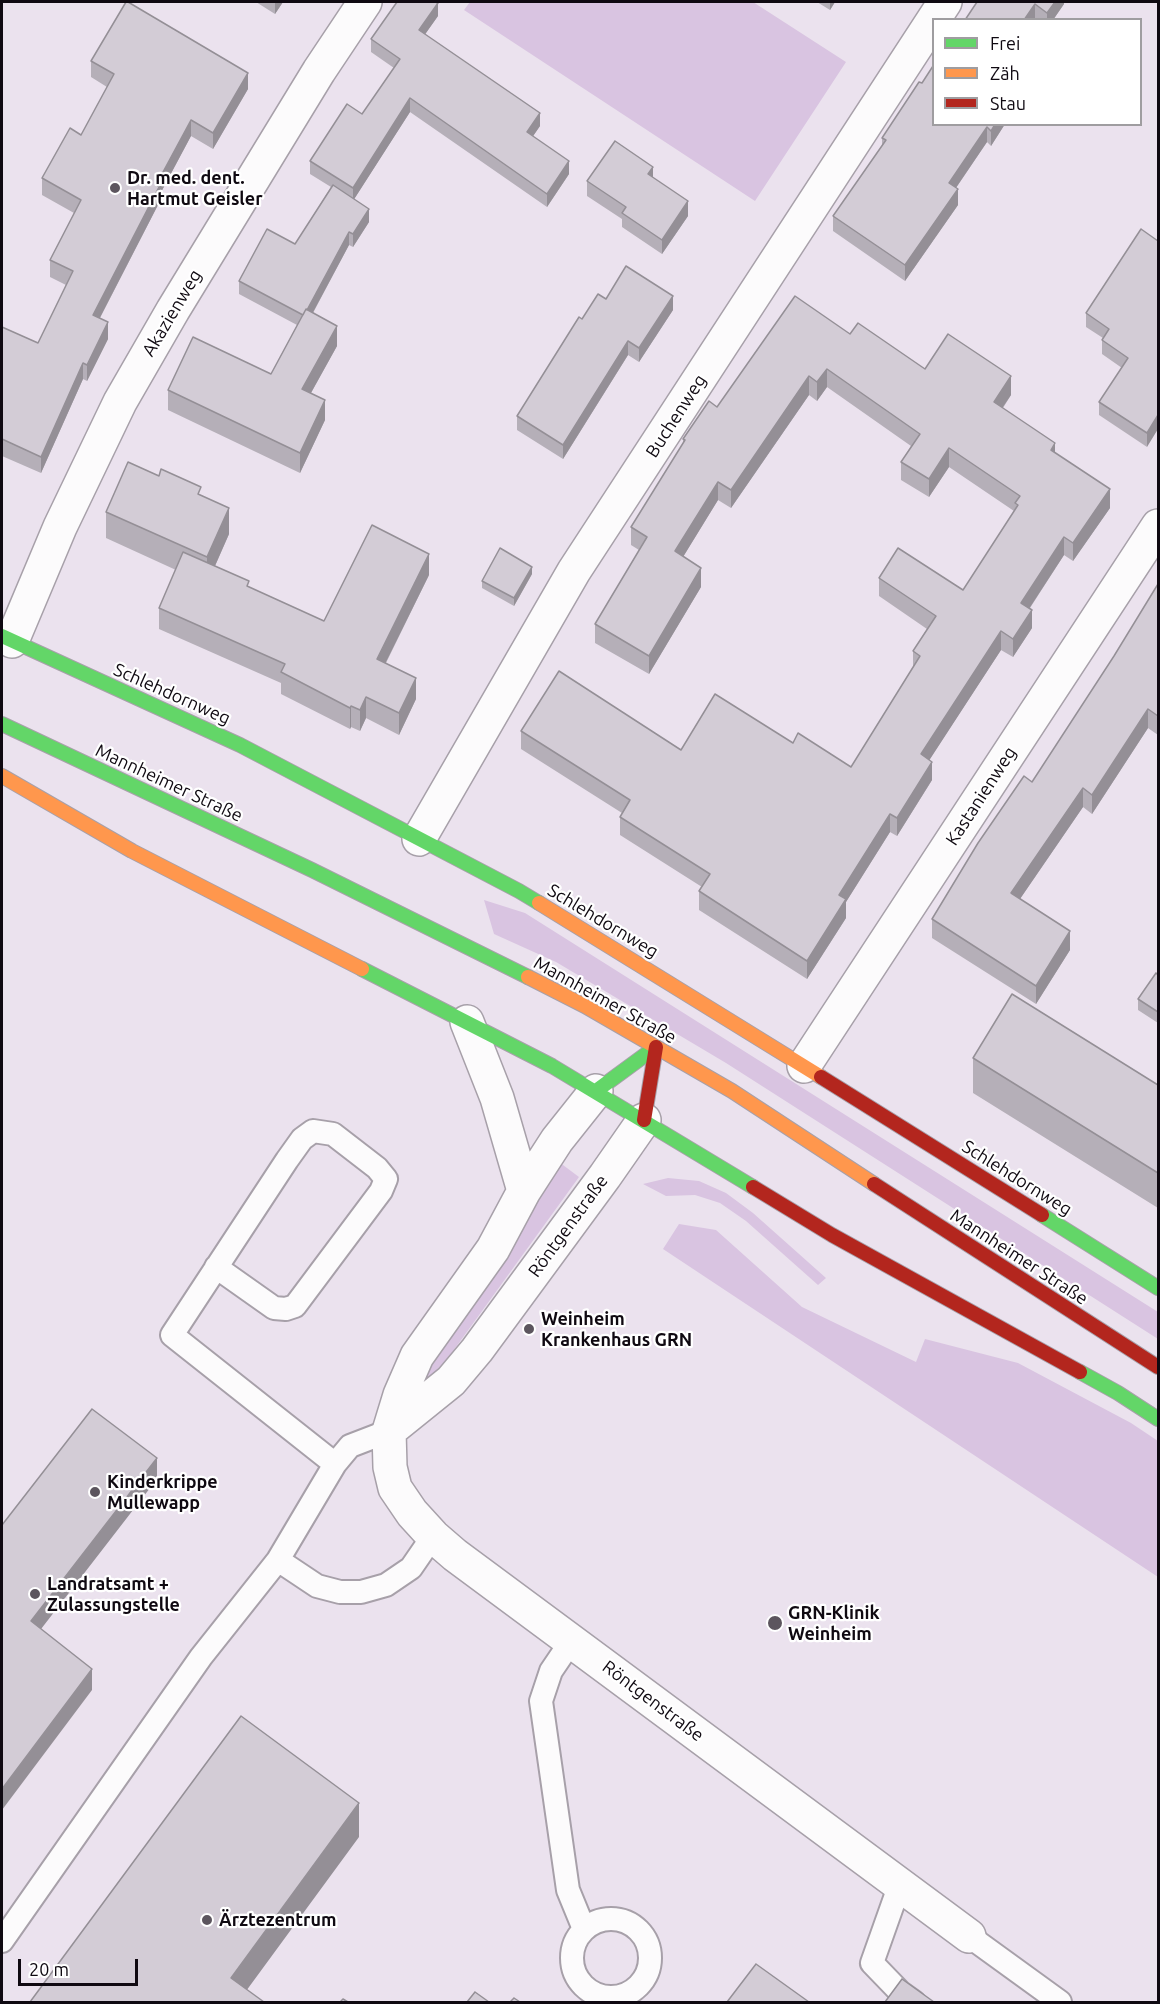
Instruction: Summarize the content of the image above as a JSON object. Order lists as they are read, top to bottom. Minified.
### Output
{"streets":{"main road":["Schlehdornweg","Mannheimer Straße"],"street":["Akazienweg","Buchenweg","Kastanienweg","Röntgenstraße"]},"crossings":[["Akazienweg","Schlehdornweg"],["Buchenweg","Schlehdornweg"],["Schlehdornweg","Kastanienweg"]],"places":["Dr. med. dent. Hartmut Geisler","Weinheim Krankenhaus GRN","Kinderkrippe Mullewapp","Landratsamt + Zulassungstelle","GRN-Klinik Weinheim","Ärztezentrum"],"legend":["Frei","Zäh","Stau"],"scale_bar":"20 m"}
